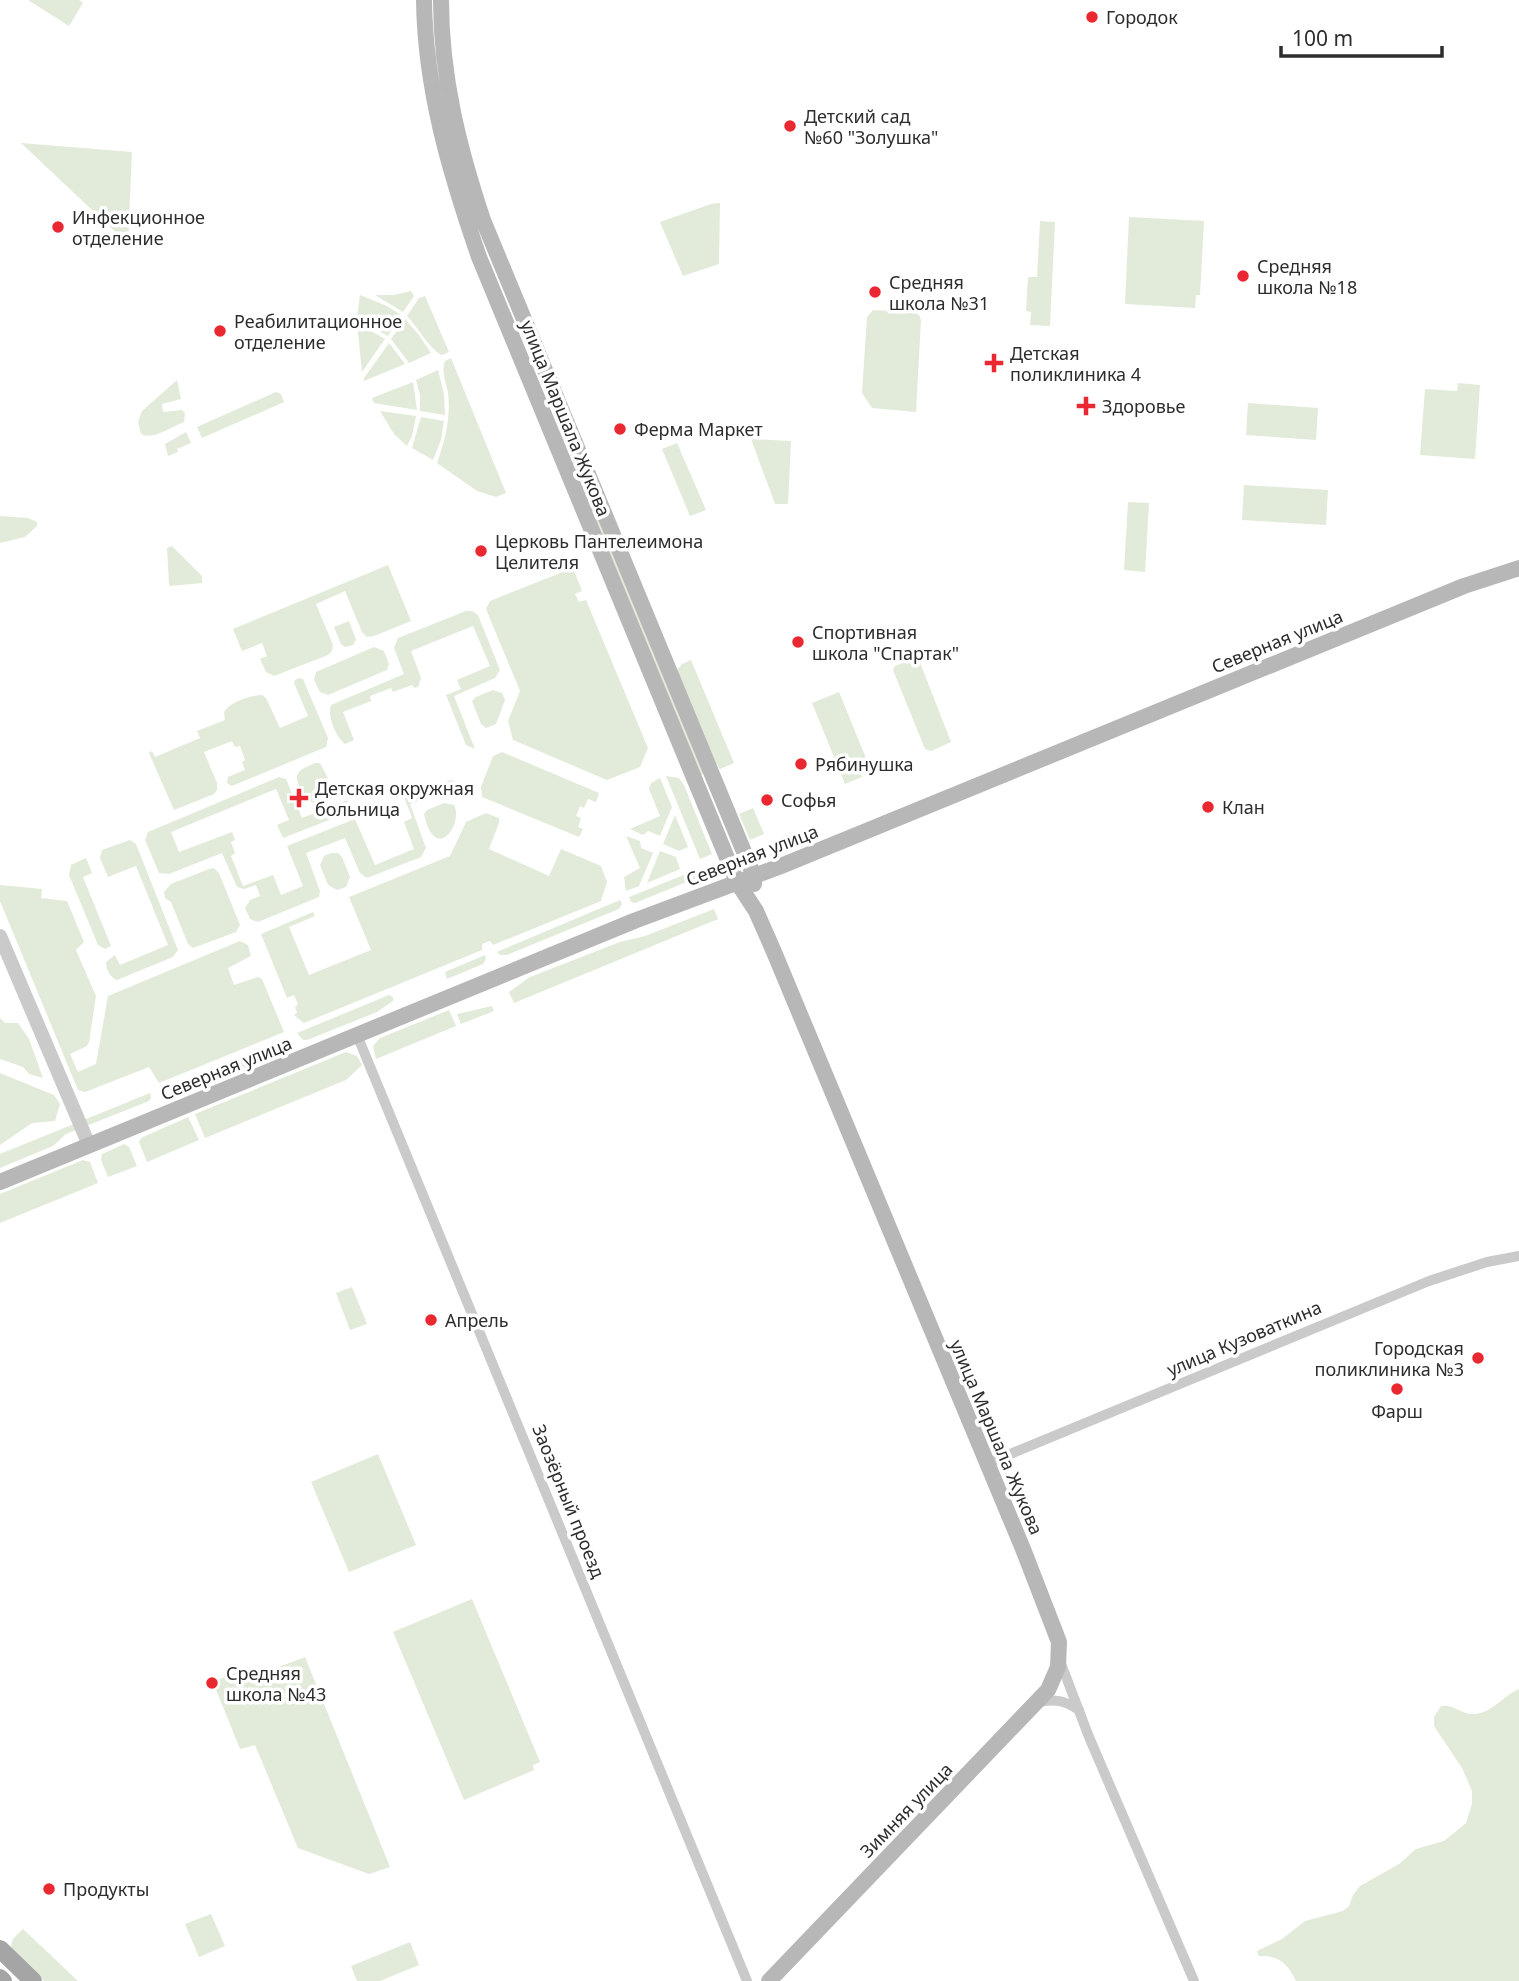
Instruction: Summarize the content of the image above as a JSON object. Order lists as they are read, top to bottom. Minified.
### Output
{"streets":{"main road":["улица Маршала Жукова","Северная улица","Зимняя улица"],"street":["улица Кузоваткина","Заозёрный проезд"]},"crossings":[["улица Маршала Жукова","Северная улица"],["улица Маршала Жукова","улица Кузоваткина"],["улица Маршала Жукова","Зимняя улица"],["Северная улица","Заозёрный проезд"]],"places":{"other":["Городок","Детский сад №60 \"Золушка\"","Инфекционное отделение","Средняя школа №18","Средняя школа №31","Реабилитационное отделение","Ферма Маркет","Церковь Пантелеимона Целителя","Спортивная школа \"Спартак\"","Рябинушка","Софья","Клан","Апрель","Городская поликлиника №3","Фарш","Средняя школа №43","Продукты"],"health":["Детская поликлиника 4","Здоровье","Детская окружная больница"]},"scale_bar":"100 m"}
